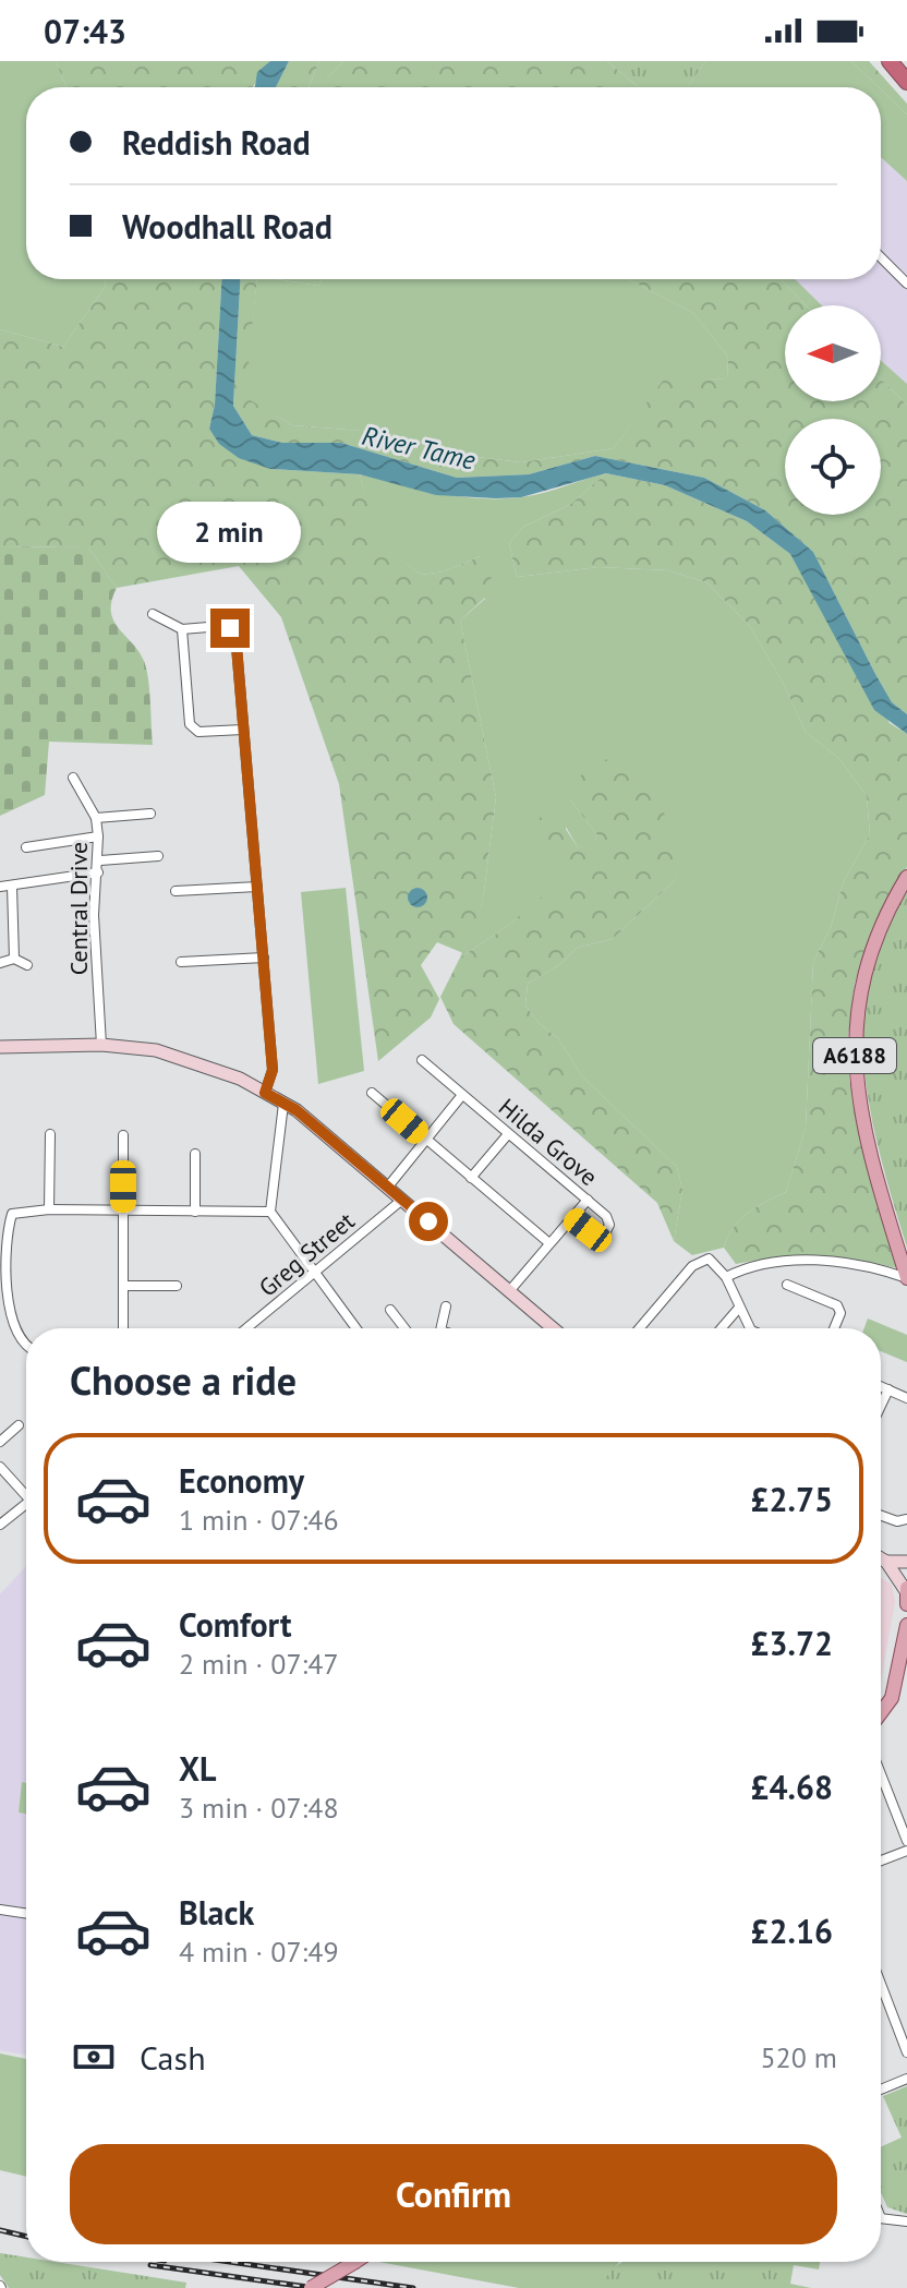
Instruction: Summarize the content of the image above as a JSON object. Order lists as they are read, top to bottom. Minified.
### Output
{"streets":{"main road":["A6188"],"street":["Central Drive","Hilda Grove","Greg Street"]},"water":["River Tame"],"north":"left","page":{"status":"07:43","banner":["Reddish Road","Woodhall Road"],"bubble":"2 min","heading":"Choose a ride","list":[{"name":"Economy","note":"1 min · 07:46","value":"£2.75"},{"name":"Comfort","note":"2 min · 07:47","value":"£3.72"},{"name":"XL","note":"3 min · 07:48","value":"£4.68"},{"name":"Black","note":"4 min · 07:49","value":"£2.16"}],"pay":["Cash","520 m"],"buttons":"Confirm"}}
